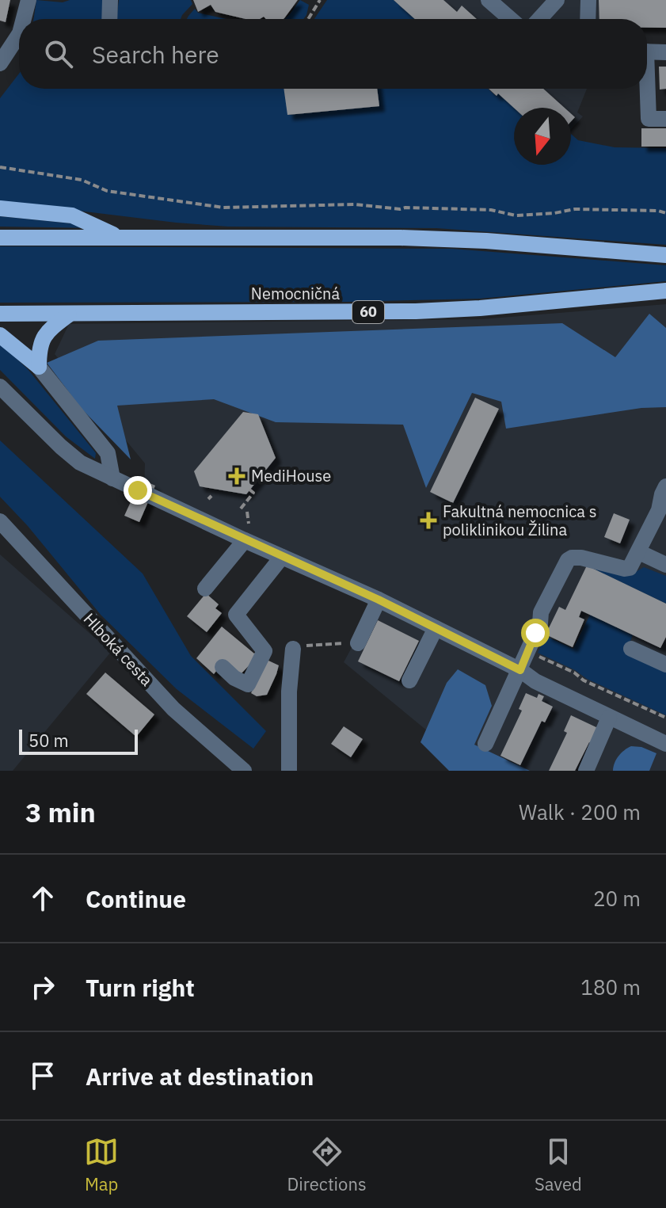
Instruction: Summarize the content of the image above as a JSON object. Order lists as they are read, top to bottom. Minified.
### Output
{"streets":{"main road":["Nemocničná","60"],"street":["Hlboká cesta"]},"places":{"health":["MediHouse","Fakultná nemocnica s poliklinikou Žilina"]},"scale_bar":"50 m","north":"bottom","page":{"search":"Search here","scale":"50 m","heading":["3 min","Walk · 200 m"],"list":[["Continue","20 m"],["Turn right","180 m"],"Arrive at destination"],"nav":["Map","Directions","Saved"]}}
